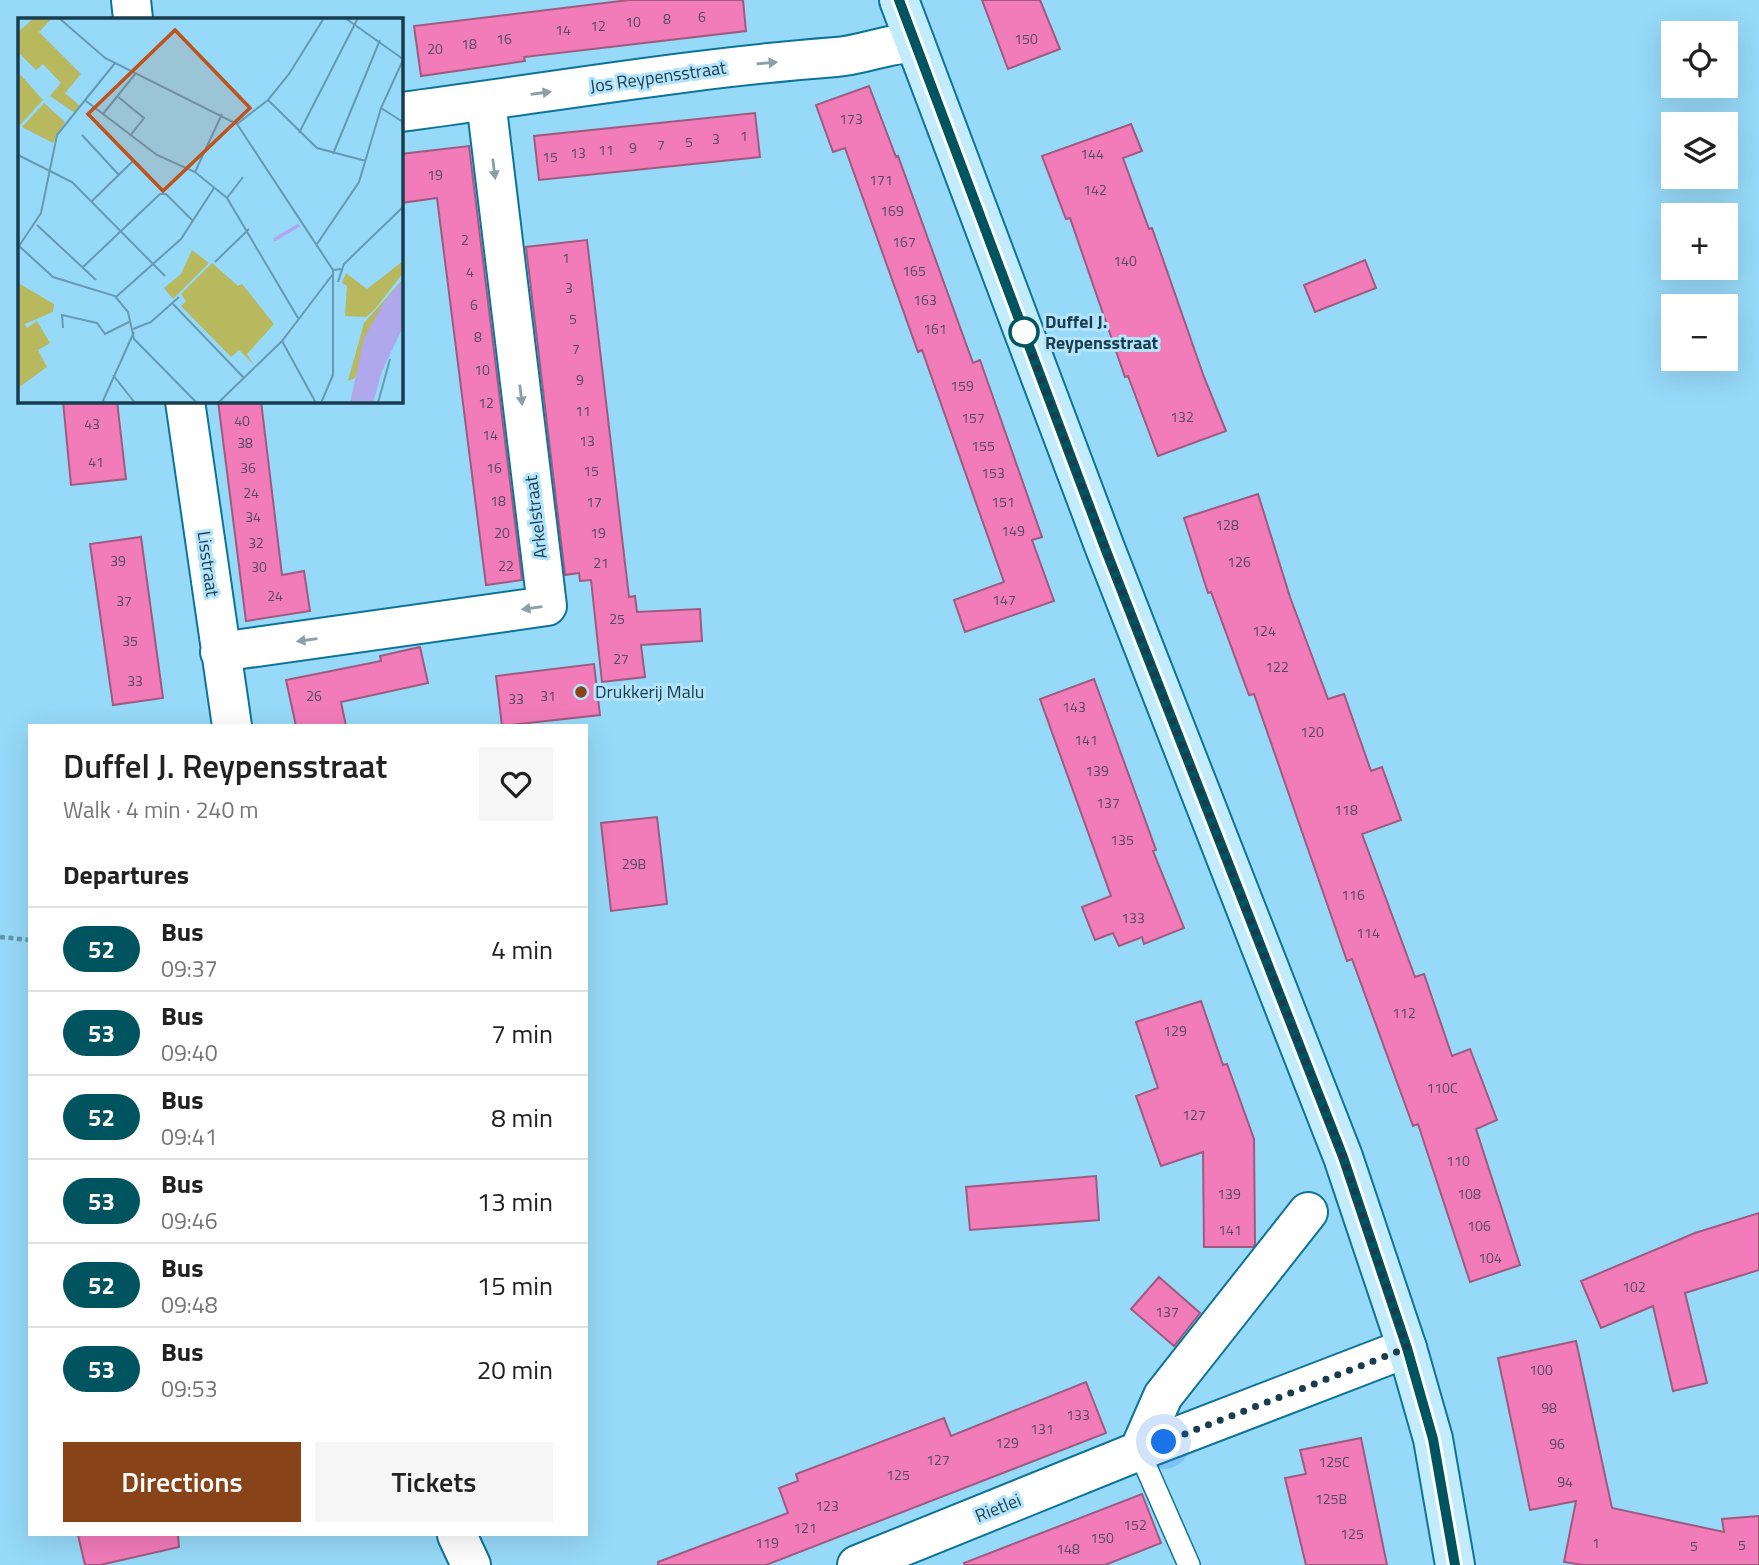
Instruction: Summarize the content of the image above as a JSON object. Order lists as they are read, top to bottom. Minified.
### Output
{"streets":{"street":["Jos Reypensstraat","Arkelstraat","Lisstraat","Rietlei"]},"crossings":[["Jos Reypensstraat","Arkelstraat"],["Arkelstraat","Lisstraat"]],"one_way":["Jos Reypensstraat"],"places":["Duffel J. Reypensstraat","Drukkerij Malu"],"lines":["bus line 52"],"house_numbers":["6","8","10","12","14","16","150","18","20","173","1","3","5","7","9","11","13","144","15","19","171","142","169","2","167","1","140","165","4","3","163","6","5","161","8","7","10","9","159","12","11","132","157","40","43","14","13","38","155","41","36","16","15","153","24","18","17","151","34","128","149","20","19","32","39","126","21","22","30","24","147","37","25","124","35","27","122","33","26","31","33","143","120","141","139","137","118","135","29B","116","133","114","112","129","110C","127","110","139","108","106","141","104","102","137","100","98","133","131","129","96","127","125C","125","94","125B","123","152","121","125","150","119","1","5","5","148"],"page":{"map_buttons":["+","−"],"heading":[["Duffel J. Reypensstraat","Walk · 4 min · 240 m"],"Departures"],"list":[{"mark":"52","name":"Bus","note":"09:37","value":"4 min"},{"mark":"53","name":"Bus","note":"09:40","value":"7 min"},{"mark":"52","name":"Bus","note":"09:41","value":"8 min"},{"mark":"53","name":"Bus","note":"09:46","value":"13 min"},{"mark":"52","name":"Bus","note":"09:48","value":"15 min"},{"mark":"53","name":"Bus","note":"09:53","value":"20 min"}],"buttons":["Directions","Tickets"]}}
